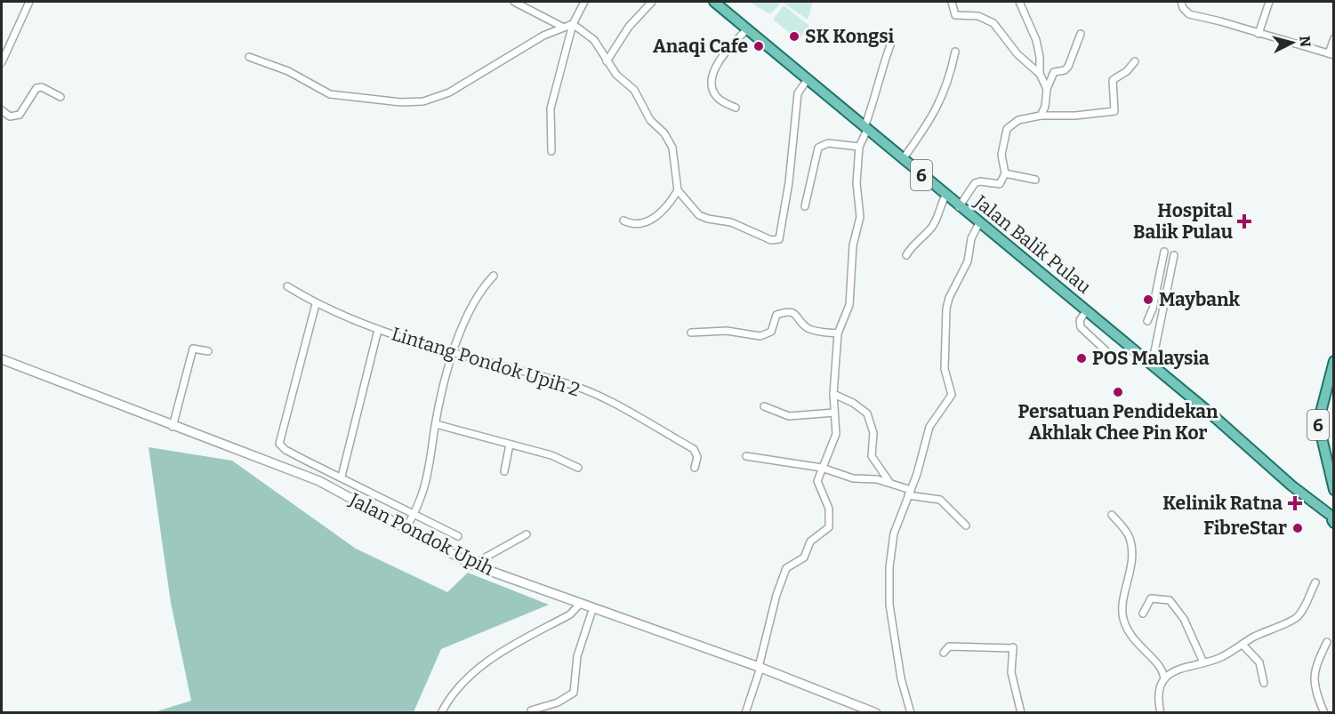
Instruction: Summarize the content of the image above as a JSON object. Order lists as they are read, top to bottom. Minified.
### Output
{"streets":{"main road":["6","Jalan Balik Pulau","Jalan Pondok Upih"],"street":["Lintang Pondok Upih 2"]},"places":{"other":["SK Kongsi","Anaqi Cafe","Maybank","POS Malaysia","Persatuan Pendidekan Akhlak Chee Pin Kor","FibreStar"],"health":["Hospital Balik Pulau","Kelinik Ratna"]},"north":"right"}
